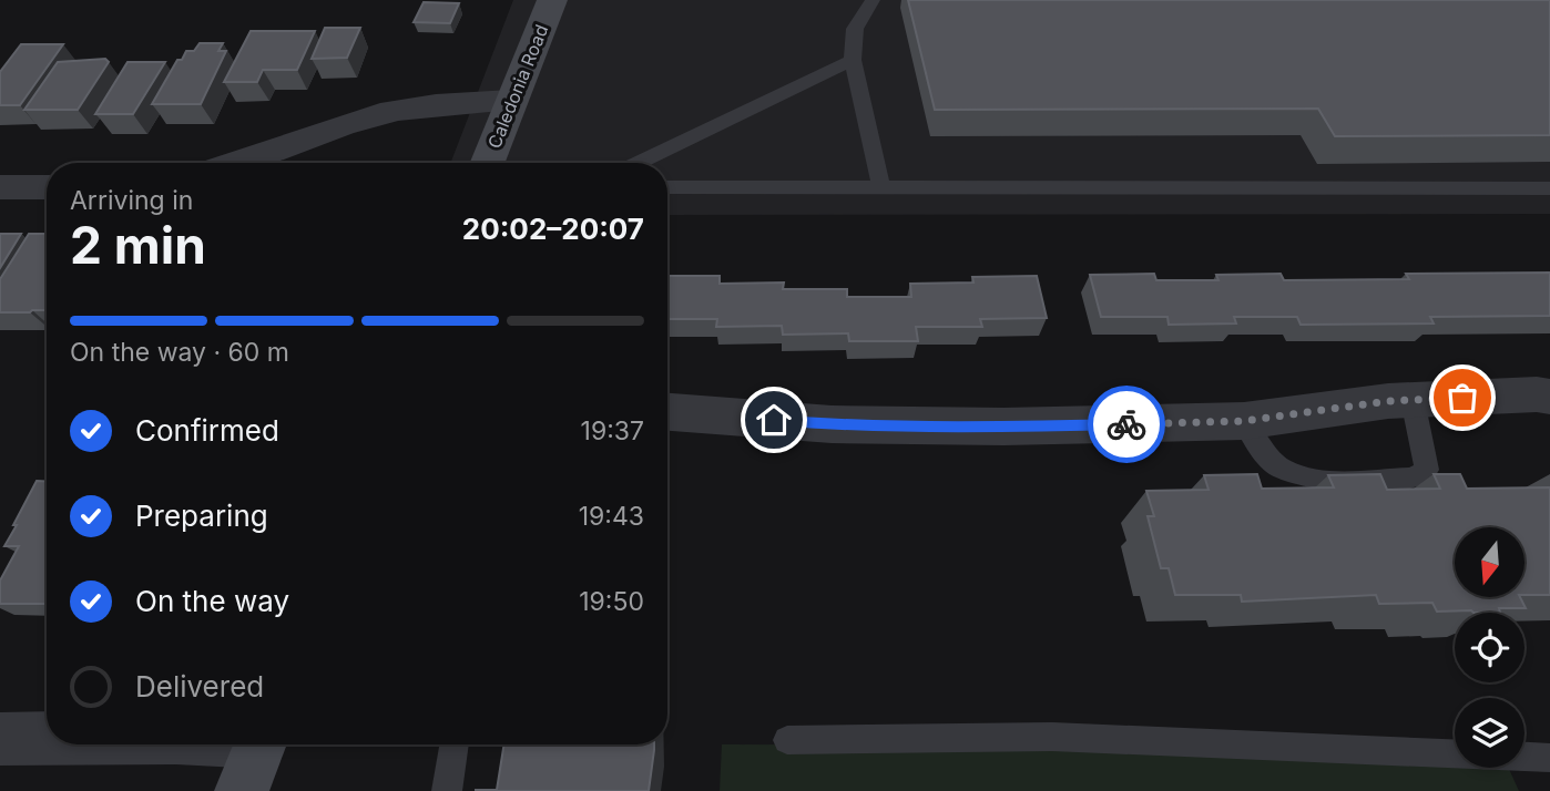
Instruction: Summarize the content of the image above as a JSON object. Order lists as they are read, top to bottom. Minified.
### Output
{"streets":{"street":["Caledonia Road"]},"north":"bottom","page":{"heading":["2 min","Arriving in","20:02–20:07"],"bar":"On the way · 60 m","list":[["Confirmed","19:37"],["Preparing","19:43"],["On the way","19:50"],"Delivered"]}}
